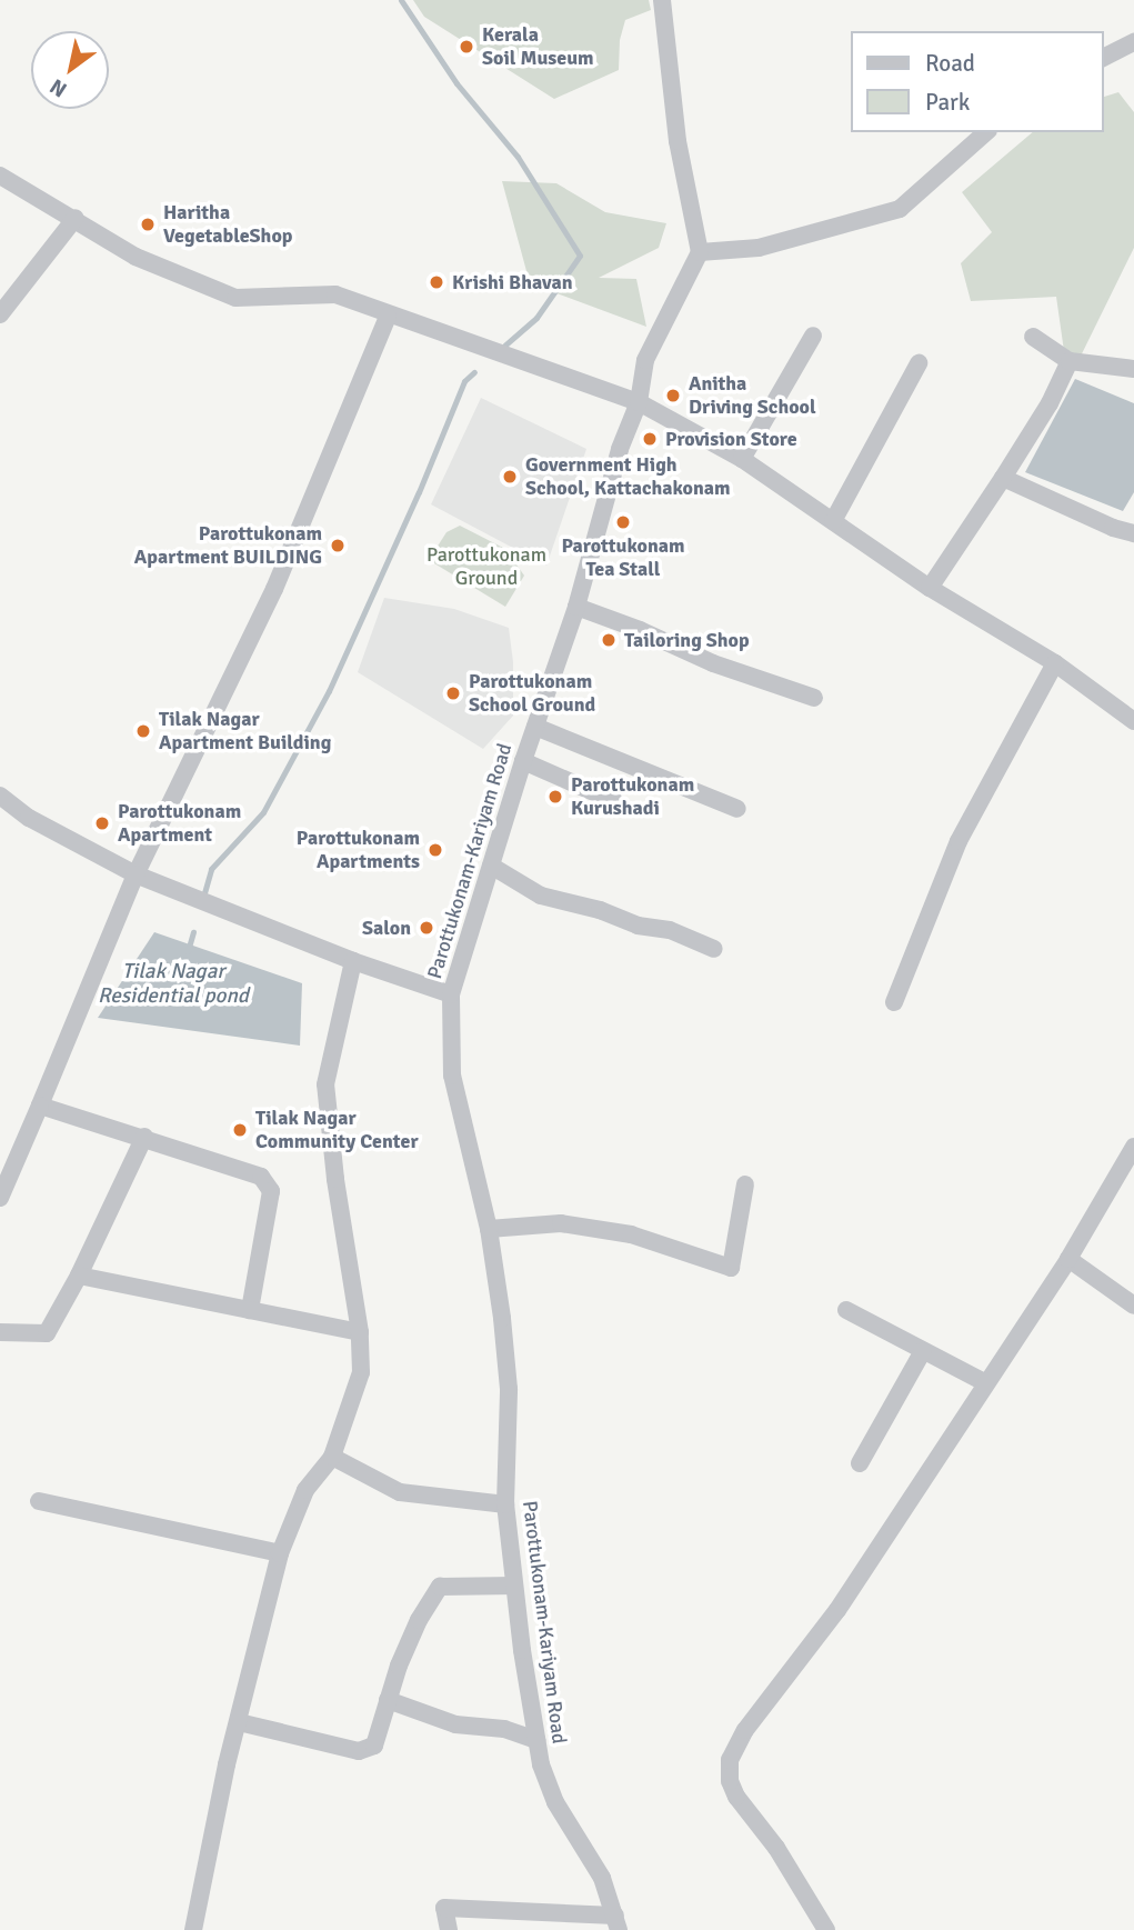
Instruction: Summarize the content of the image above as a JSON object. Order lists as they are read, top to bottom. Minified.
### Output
{"streets":{"street":["Parottukonam-Kariyam Road"]},"water":["Tilak Nagar Residential pond"],"parks":["Parottukonam Ground"],"places":["Kerala Soil Museum","Haritha VegetableShop","Krishi Bhavan","Anitha Driving School","Provision Store","Government High School, Kattachakonam","Parottukonam Tea Stall","Parottukonam Apartment BUILDING","Tailoring Shop","Parottukonam School Ground","Tilak Nagar Apartment Building","Parottukonam Kurushadi","Parottukonam Apartment","Parottukonam Apartments","Salon","Tilak Nagar Community Center"],"legend":["Road","Park"],"north":"bottom left"}
